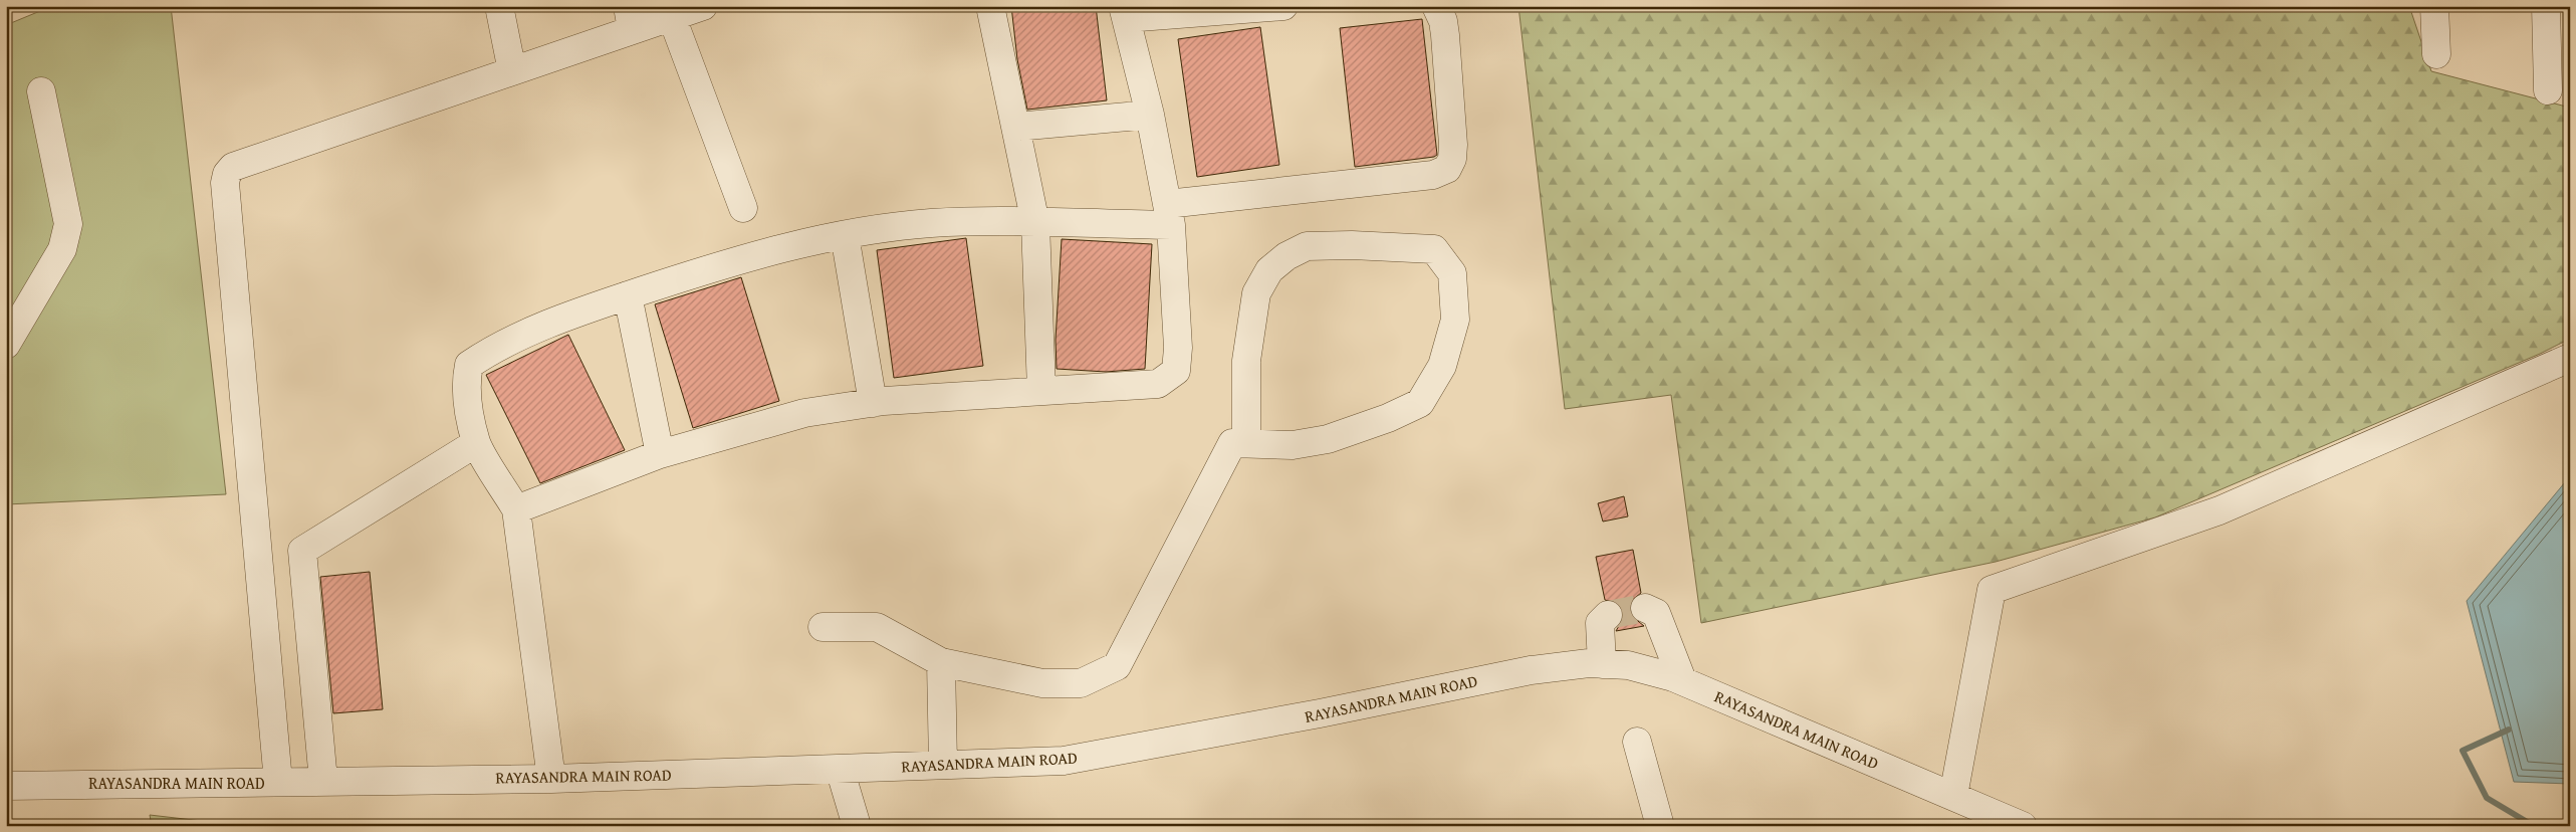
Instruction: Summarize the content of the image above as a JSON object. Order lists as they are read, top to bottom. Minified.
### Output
{"streets":{"street":["RAYASANDRA MAIN ROAD"]}}
